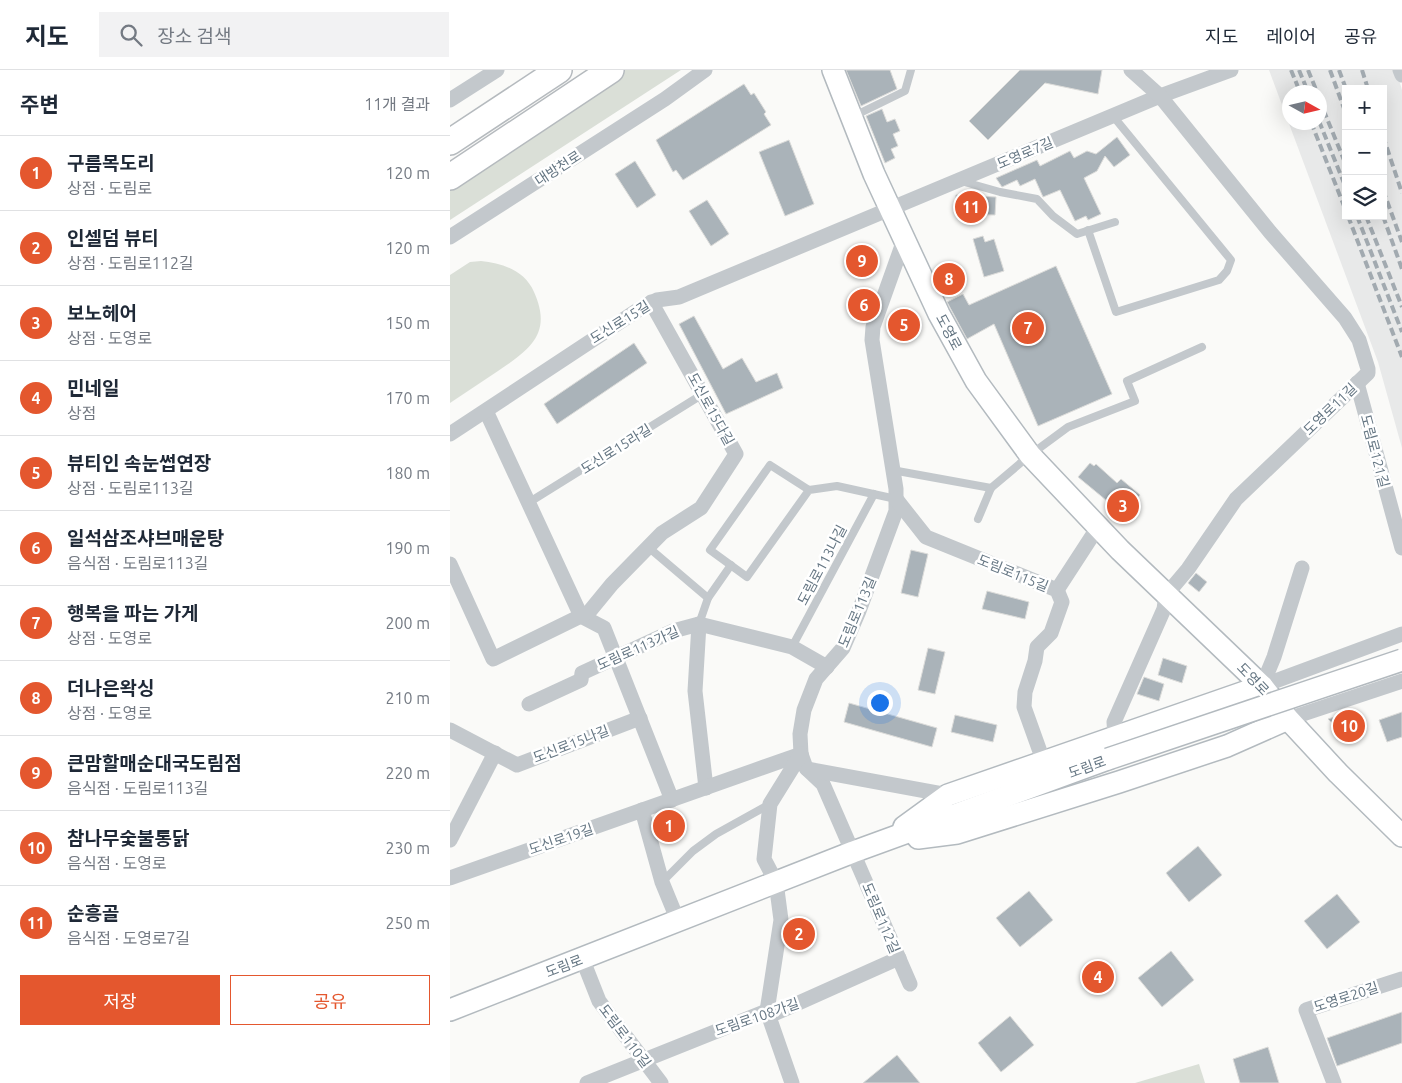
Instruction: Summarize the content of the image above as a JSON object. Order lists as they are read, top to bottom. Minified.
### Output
{"streets":{"main road":["도영로","도림로"],"street":["도영로7길","대방천로","도신로15길","도신로15다길","도영로11길","도림로121길","도림로115길","도림로113길","도림로113가길","도신로15나길","도신로19길","도림로112길","도영로20길","도림로108가길","도림로110길"],"lane":["도신로15라길","도림로113나길"]},"crossings":[["도영로7길","도신로15길"],["도영로7길","도영로"],["도영로7길","도영로11길"],["도신로15길","도영로"],["도신로15길","도신로15다길"],["도영로","도영로11길"],["도영로","도림로113길"],["도신로15다길","도신로15라길"],["도영로11길","도림로121길"],["도림로113나길","도림로113가길"],["도림로115길","도림로113길"],["도림로113길","도림로113가길"],["도림로113길","도신로19길"],["도림로","도림로112길"],["도림로","도림로110길"],["도림로112길","도림로108가길"],["도림로108가길","도림로110길"]],"north":"right","page":{"header":"지도","search":"장소 검색","nav":["지도","레이어","공유"],"heading":["주변","11개 결과"],"map_buttons":["+","−"],"list":[{"mark":"1","name":"구름목도리","note":"상점 · 도림로","value":"120 m"},{"mark":"2","name":"인셀덤 뷰티","note":"상점 · 도림로112길","value":"120 m"},{"mark":"3","name":"보노헤어","note":"상점 · 도영로","value":"150 m"},{"mark":"4","name":"민네일","note":"상점","value":"170 m"},{"mark":"5","name":"뷰티인 속눈썹연장","note":"상점 · 도림로113길","value":"180 m"},{"mark":"6","name":"일석삼조샤브매운탕","note":"음식점 · 도림로113길","value":"190 m"},{"mark":"7","name":"행복을 파는 가게","note":"상점 · 도영로","value":"200 m"},{"mark":"8","name":"더나은왁싱","note":"상점 · 도영로","value":"210 m"},{"mark":"9","name":"큰맘할매순대국도림점","note":"음식점 · 도림로113길","value":"220 m"},{"mark":"10","name":"참나무숯불통닭","note":"음식점 · 도영로","value":"230 m"},{"mark":"11","name":"순흥골","note":"음식점 · 도영로7길","value":"250 m"}],"pins":["11","9","8","6","5","7","3","10","1","2","4"],"buttons":["저장","공유"]}}
